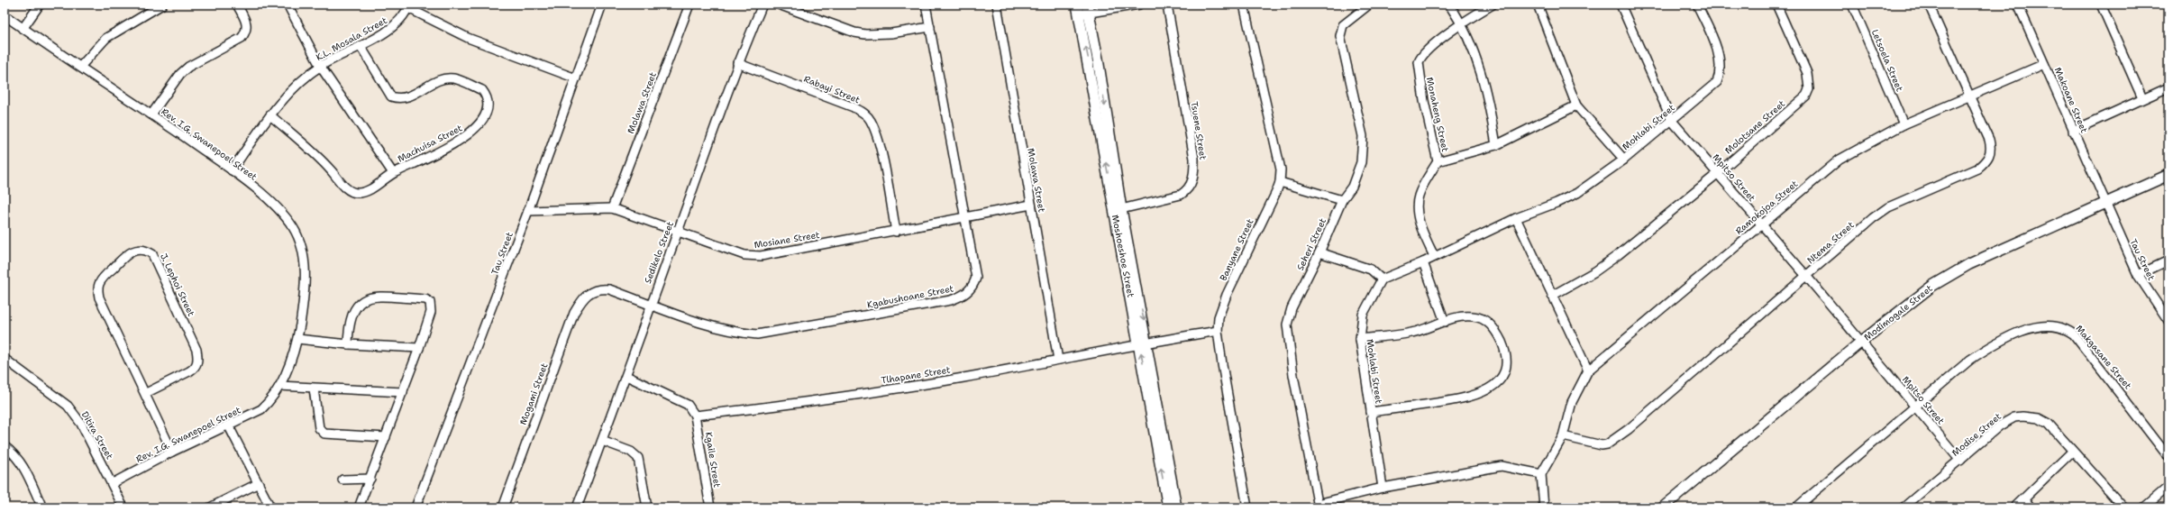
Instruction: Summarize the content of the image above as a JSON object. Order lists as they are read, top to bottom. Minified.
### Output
{"streets":{"street":["K.L. Mosala Street","Letsoela Street","Rabayi Street","Makoane Street","Molawa Street","Monaheng Street","Mohlabi Street","Molotsane Street","Tsuene Street","Machuisa Street","Rev. I.G. Swanepoel Street","Mpitso Street","Ramokojoa Street","Mosiane Street","Ntema Street","Seheri Street","Banyane Street","Sedikelo Street","Tau Street","Moshoeshoe Street","J. Lephoi Street","Kgabushoane Street","Modimogale Street","Makgasane Street","Tlhapane Street","Mogami Street","Modise Street","Ditira Street","Kgaile Street"]},"crossings":[["K.L. Mosala Street","Machuisa Street"],["K.L. Mosala Street","Rev. I.G. Swanepoel Street"],["Letsoela Street","Ramokojoa Street"],["Rabayi Street","Mosiane Street"],["Rabayi Street","Sedikelo Street"],["Makoane Street","Ramokojoa Street"],["Makoane Street","Tau Street"],["Makoane Street","Modimogale Street"],["Molawa Street","Mosiane Street"],["Molawa Street","Tlhapane Street"],["Monaheng Street","Mohlabi Street"],["Mohlabi Street","Mpitso Street"],["Molotsane Street","Mpitso Street"],["Tsuene Street","Moshoeshoe Street"],["Rev. I.G. Swanepoel Street","J. Lephoi Street"],["Rev. I.G. Swanepoel Street","Ditira Street"],["Mpitso Street","Ramokojoa Street"],["Mpitso Street","Ntema Street"],["Mpitso Street","Modimogale Street"],["Mpitso Street","Makgasane Street"],["Mpitso Street","Modise Street"],["Ramokojoa Street","Ntema Street"],["Mosiane Street","Sedikelo Street"],["Mosiane Street","Tau Street"],["Mosiane Street","Kgabushoane Street"],["Banyane Street","Tlhapane Street"],["Sedikelo Street","Kgabushoane Street"],["Tau Street","Modimogale Street"],["Moshoeshoe Street","Tlhapane Street"],["Kgabushoane Street","Mogami Street"],["Tlhapane Street","Kgaile Street"]]}
